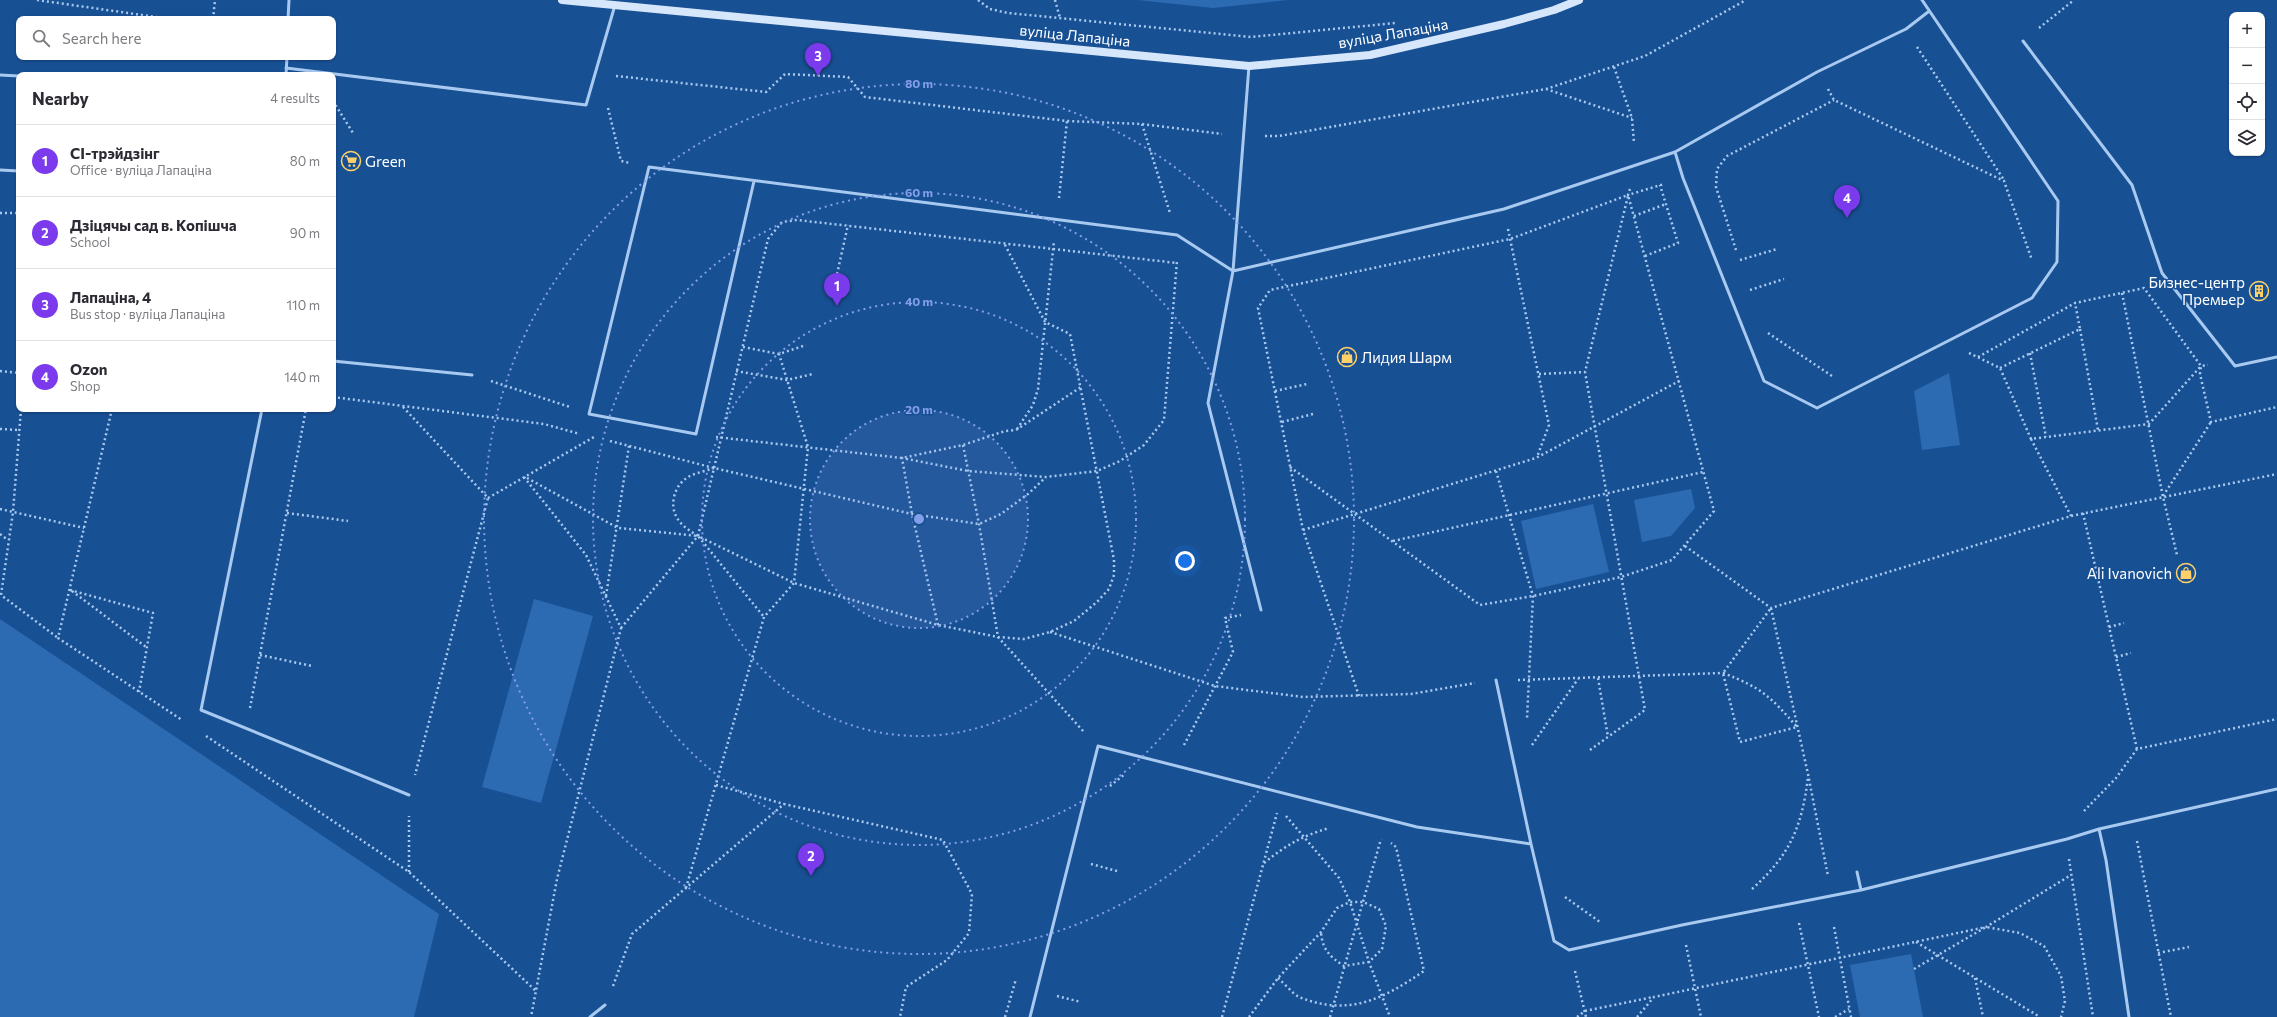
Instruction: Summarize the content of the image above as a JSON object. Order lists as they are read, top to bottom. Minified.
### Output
{"streets":{"main road":["вуліца Лапаціна"]},"places":{"supermarket":["Green"],"building":["Бизнес-центр Премьер"],"shop":["Лидия Шарм","Ali Ivanovich"]},"page":{"map_buttons":["+","−"],"search":"Search here","pins":["3","4","1","2"],"heading":["Nearby","4 results"],"list":[{"mark":"1","name":"СІ-трэйдзінг","note":"Office · вуліца Лапаціна","value":"80 m"},{"mark":"2","name":"Дзіцячы сад в. Копішча","note":"School","value":"90 m"},{"mark":"3","name":"Лапаціна, 4","note":"Bus stop · вуліца Лапаціна","value":"110 m"},{"mark":"4","name":"Ozon","note":"Shop","value":"140 m"}]},"rings":["80 m","60 m","40 m","20 m"]}
